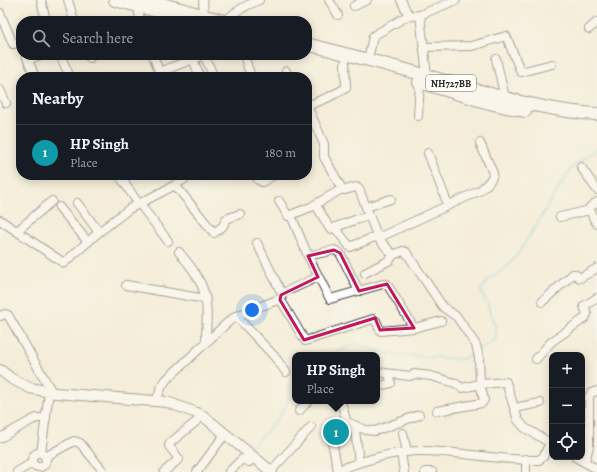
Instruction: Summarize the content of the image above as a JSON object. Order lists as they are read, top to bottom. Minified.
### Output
{"streets":{"highway":["NH727BB"]},"page":{"search":"Search here","heading":"Nearby","list":[{"mark":"1","name":"HP Singh","note":"Place","value":"180 m"}],"map_buttons":["+","−"],"popup":["HP Singh","Place"],"pins":"1"}}
